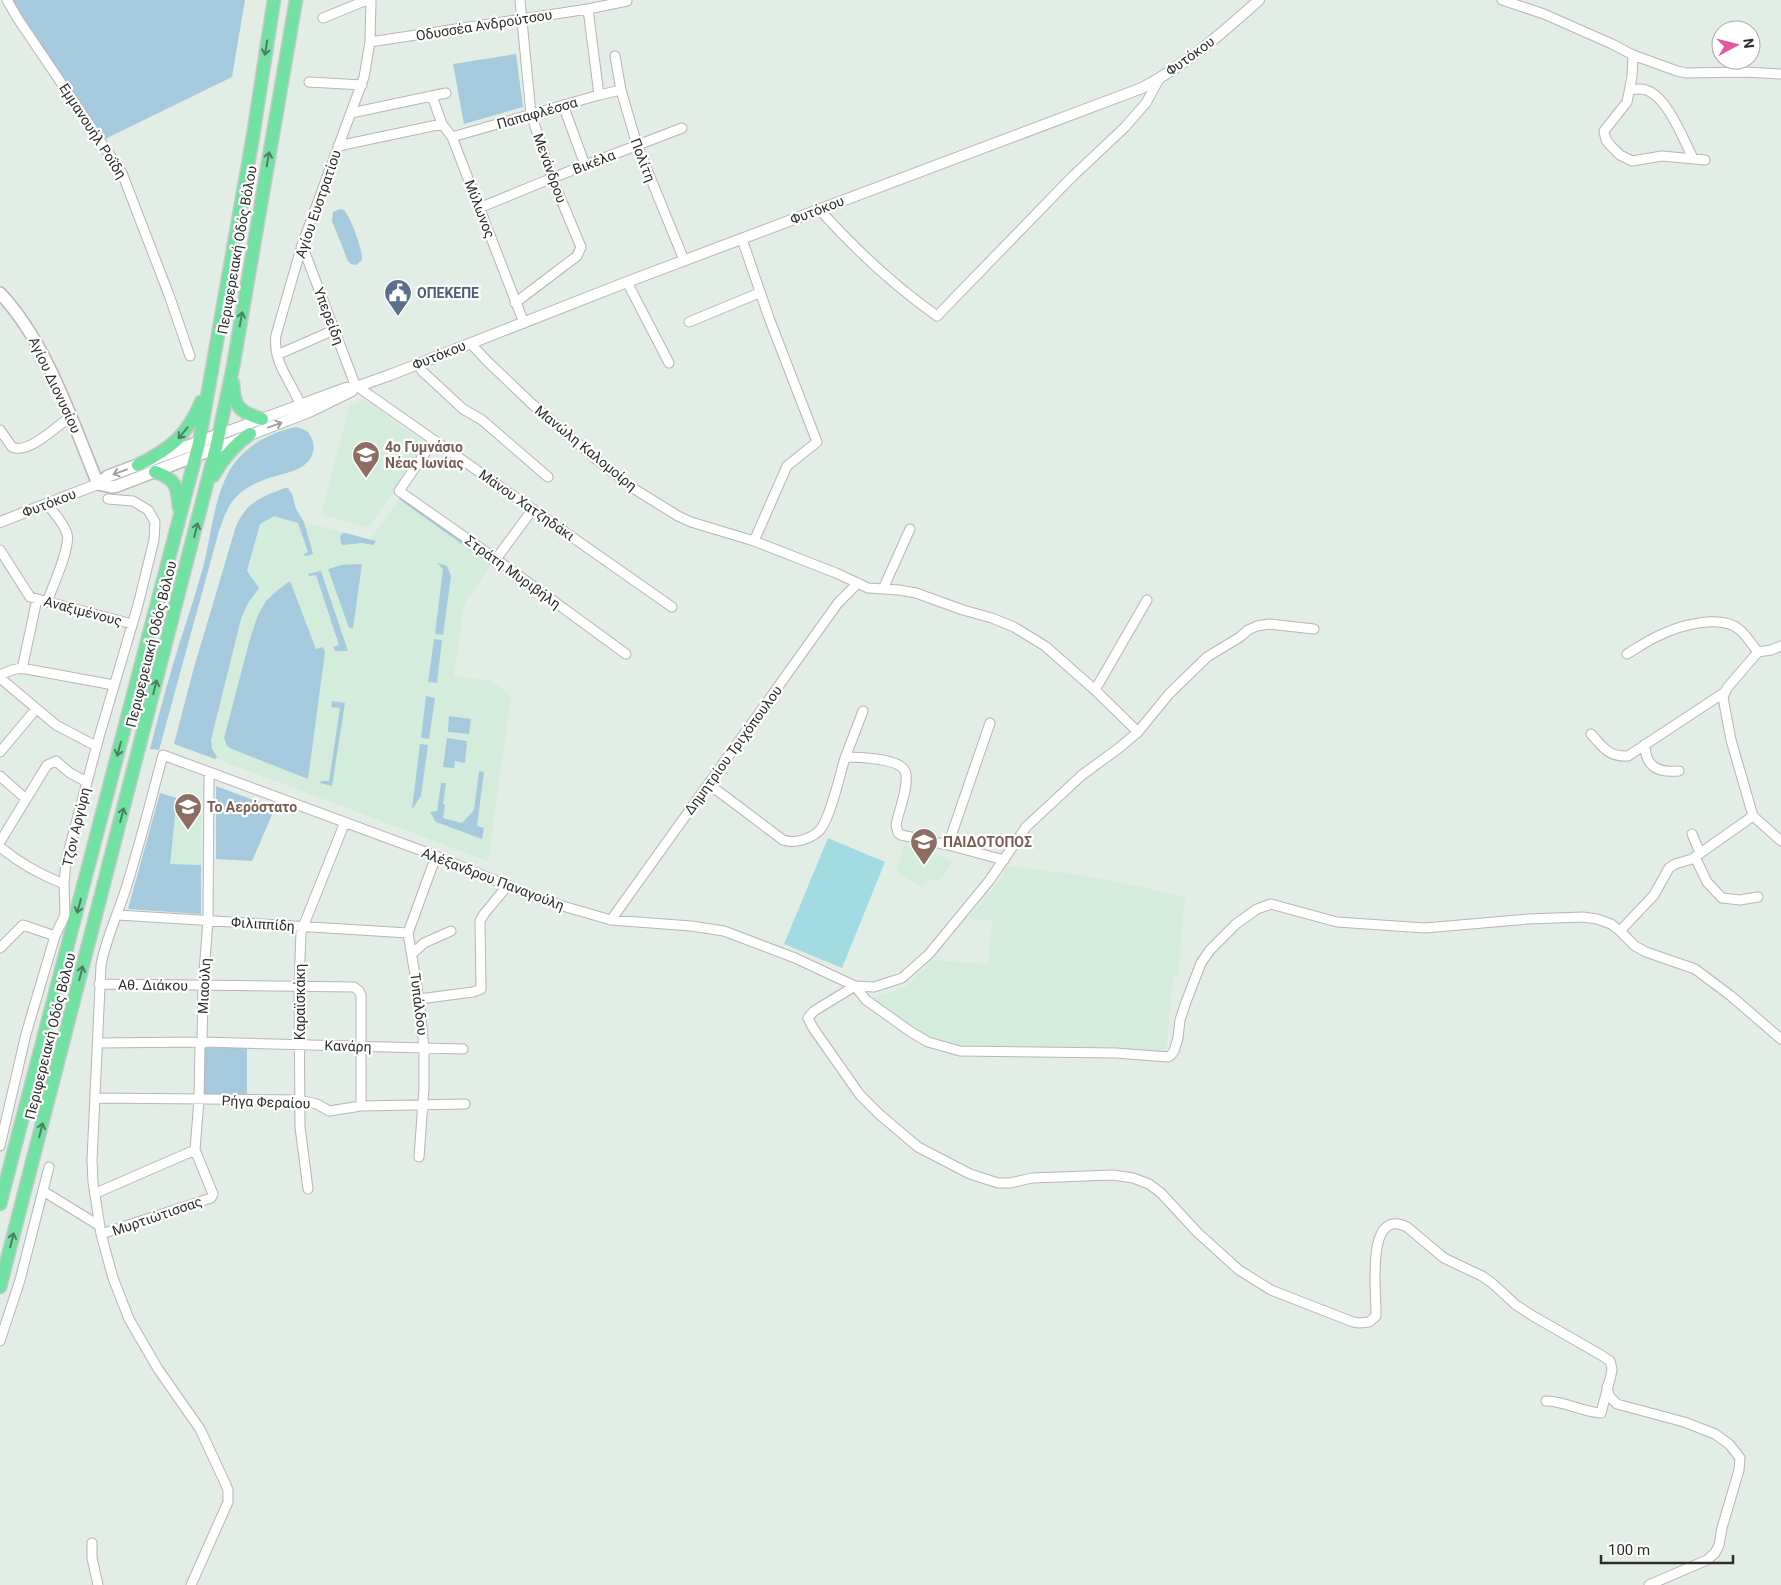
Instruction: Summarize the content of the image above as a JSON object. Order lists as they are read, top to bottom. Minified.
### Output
{"streets":{"main road":["Φυτόκου","Περιφερειακή Οδός Βόλου","Αγίου Διονυσίου"],"street":["Οδυσσέα Ανδρούτσου","Παπαφλέσσα","Εμμανουήλ Ροΐδη","Πολίτη","Βικέλα","Μενάνδρου","Αγίου Ευστρατίου","Μύλωνος","Υπερείδη","Μανώλη Καλομοίρη","Μάνου Χατζηδάκι","Στράτη Μυριβήλη","Αναξιμένους","Δημητρίου Τριχόπουλου","Τζον Αργύρη","Αλέξανδρου Παναγούλη","Φιλιππίδη","Αθ. Διάκου","Μιαούλη","Καραϊσκάκη","Τυπάλδου","Κανάρη","Ρήγα Φεραίου","Μυρτιώτισσας"]},"crossings":[["Οδυσσέα Ανδρούτσου","Μενάνδρου"],["Οδυσσέα Ανδρούτσου","Αγίου Ευστρατίου"],["Φυτόκου","Πολίτη"],["Φυτόκου","Αγίου Ευστρατίου"],["Φυτόκου","Μύλωνος"],["Φυτόκου","Περιφερειακή Οδός Βόλου"],["Φυτόκου","Υπερείδη"],["Φυτόκου","Αγίου Διονυσίου"],["Φυτόκου","Μανώλη Καλομοίρη"],["Φυτόκου","Μάνου Χατζηδάκι"],["Παπαφλέσσα","Πολίτη"],["Παπαφλέσσα","Μενάνδρου"],["Παπαφλέσσα","Μύλωνος"],["Πολίτη","Βικέλα"],["Βικέλα","Μενάνδρου"],["Βικέλα","Μύλωνος"],["Μενάνδρου","Μύλωνος"],["Αγίου Ευστρατίου","Υπερείδη"],["Υπερείδη","Μάνου Χατζηδάκι"],["Μανώλη Καλομοίρη","Δημητρίου Τριχόπουλου"],["Μανώλη Καλομοίρη","Αλέξανδρου Παναγούλη"],["Μάνου Χατζηδάκι","Στράτη Μυριβήλη"],["Αναξιμένους","Τζον Αργύρη"],["Δημητρίου Τριχόπουλου","Αλέξανδρου Παναγούλη"],["Αλέξανδρου Παναγούλη","Φιλιππίδη"],["Αλέξανδρου Παναγούλη","Μιαούλη"],["Αλέξανδρου Παναγούλη","Καραϊσκάκη"],["Φιλιππίδη","Μιαούλη"],["Φιλιππίδη","Καραϊσκάκη"],["Φιλιππίδη","Τυπάλδου"],["Αθ. Διάκου","Μιαούλη"],["Αθ. Διάκου","Καραϊσκάκη"],["Αθ. Διάκου","Κανάρη"],["Μιαούλη","Κανάρη"],["Μιαούλη","Ρήγα Φεραίου"],["Μιαούλη","Μυρτιώτισσας"],["Καραϊσκάκη","Κανάρη"],["Καραϊσκάκη","Ρήγα Φεραίου"],["Τυπάλδου","Κανάρη"],["Τυπάλδου","Ρήγα Φεραίου"]],"places":{"public building":["ΟΠΕΚΕΠΕ"],"school or university":["4ο Γυμνάσιο Νέας Ιωνίας","Το Αερόστατο","ΠΑΙΔΟΤΟΠΟΣ"]},"scale_bar":"100 m","north":"right"}
